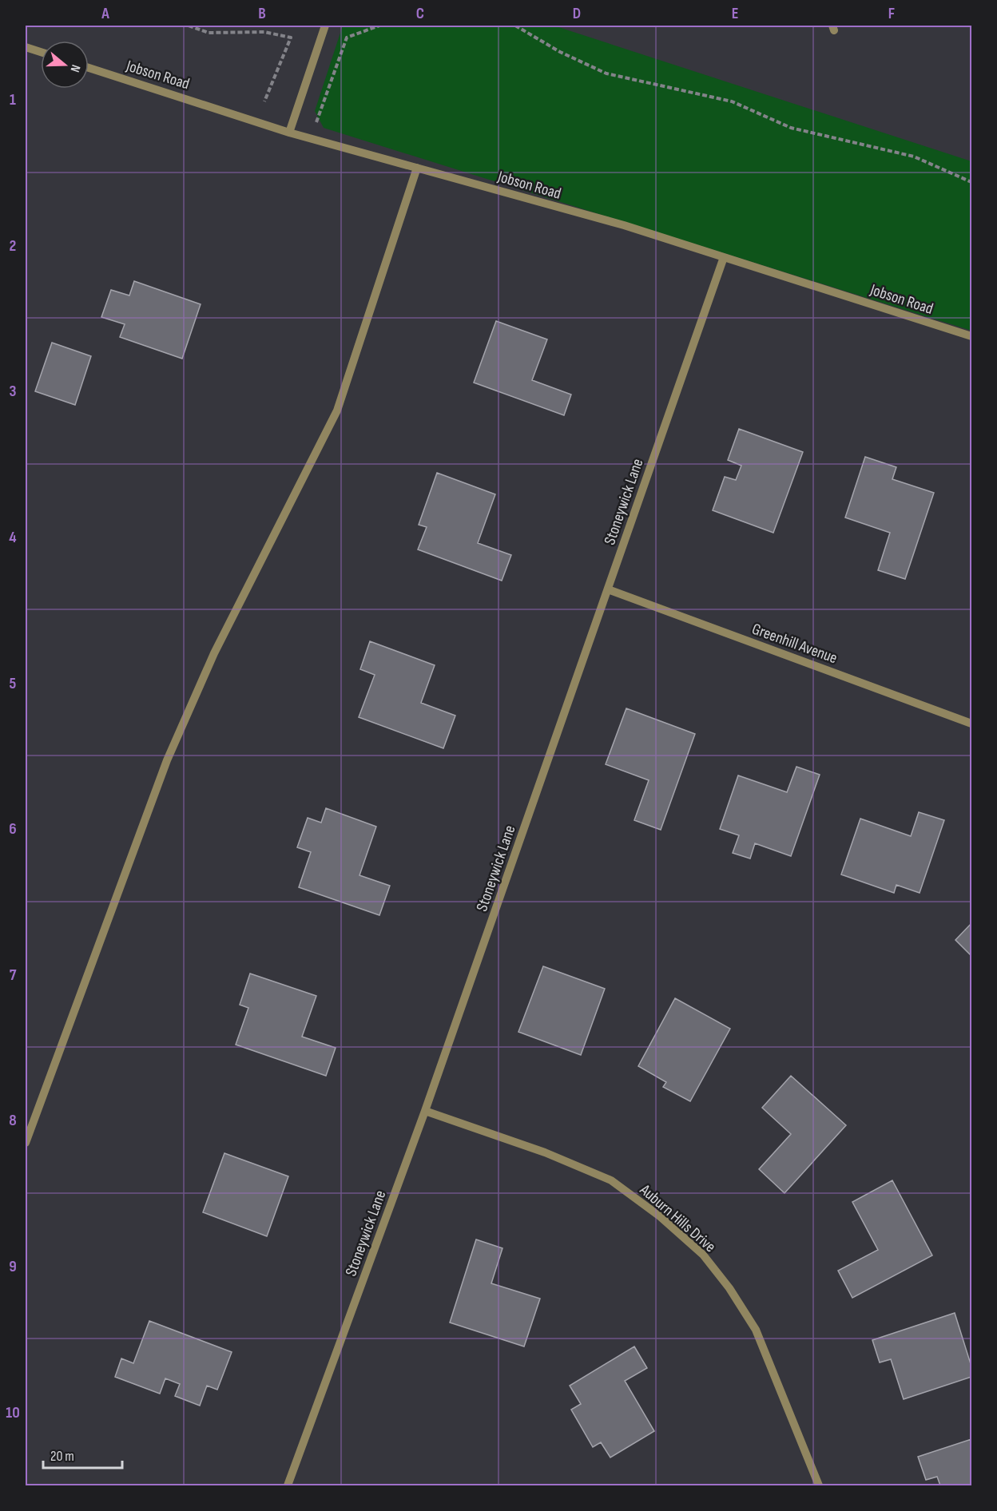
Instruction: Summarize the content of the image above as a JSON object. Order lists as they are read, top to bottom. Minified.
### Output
{"streets":{"street":["Jobson Road","Stoneywick Lane","Greenhill Avenue","Auburn Hills Drive"]},"crossings":[["Jobson Road","Stoneywick Lane"],["Stoneywick Lane","Greenhill Avenue"],["Stoneywick Lane","Auburn Hills Drive"]],"scale_bar":"20 m","north":"right","grid":{"columns":["A","B","C","D","E","F"],"rows":["1","2","3","4","5","6","7","8","9","10"]}}
